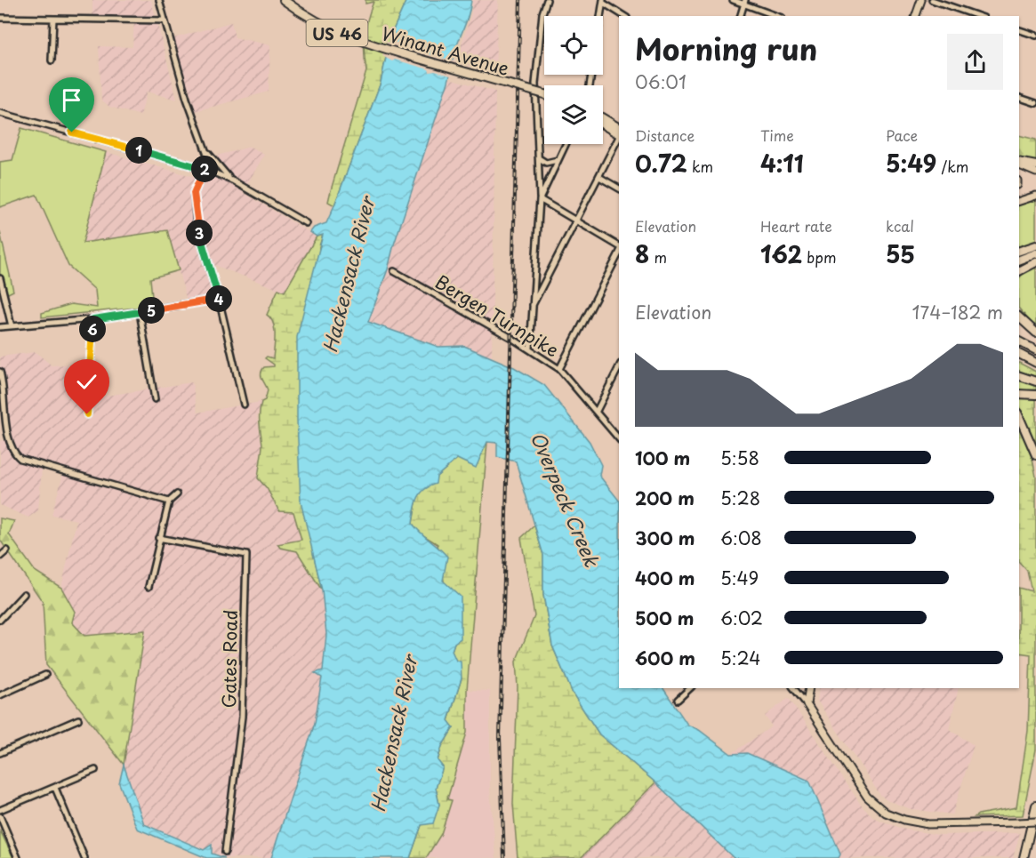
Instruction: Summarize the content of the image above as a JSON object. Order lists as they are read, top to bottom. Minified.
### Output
{"streets":{"highway":["US 46","Winant Avenue"],"street":["Bergen Turnpike","Gates Road"]},"water":["Hackensack River","Overpeck Creek"],"page":{"heading":["Morning run","06:01"],"stats":[["Distance","0.72 km"],["Time","4:11"],["Pace","5:49 /km"],["Elevation","8 m"],["Heart rate","162 bpm"],["kcal","55"]],"pins":["1","2","3","4","5","6"],"chart":["Elevation","174–182 m"],"list":[{"name":"100 m","note":"5:58"},{"name":"200 m","note":"5:28"},{"name":"300 m","note":"6:08"},{"name":"400 m","note":"5:49"},{"name":"500 m","note":"6:02"},{"name":"600 m","note":"5:24"}]}}
